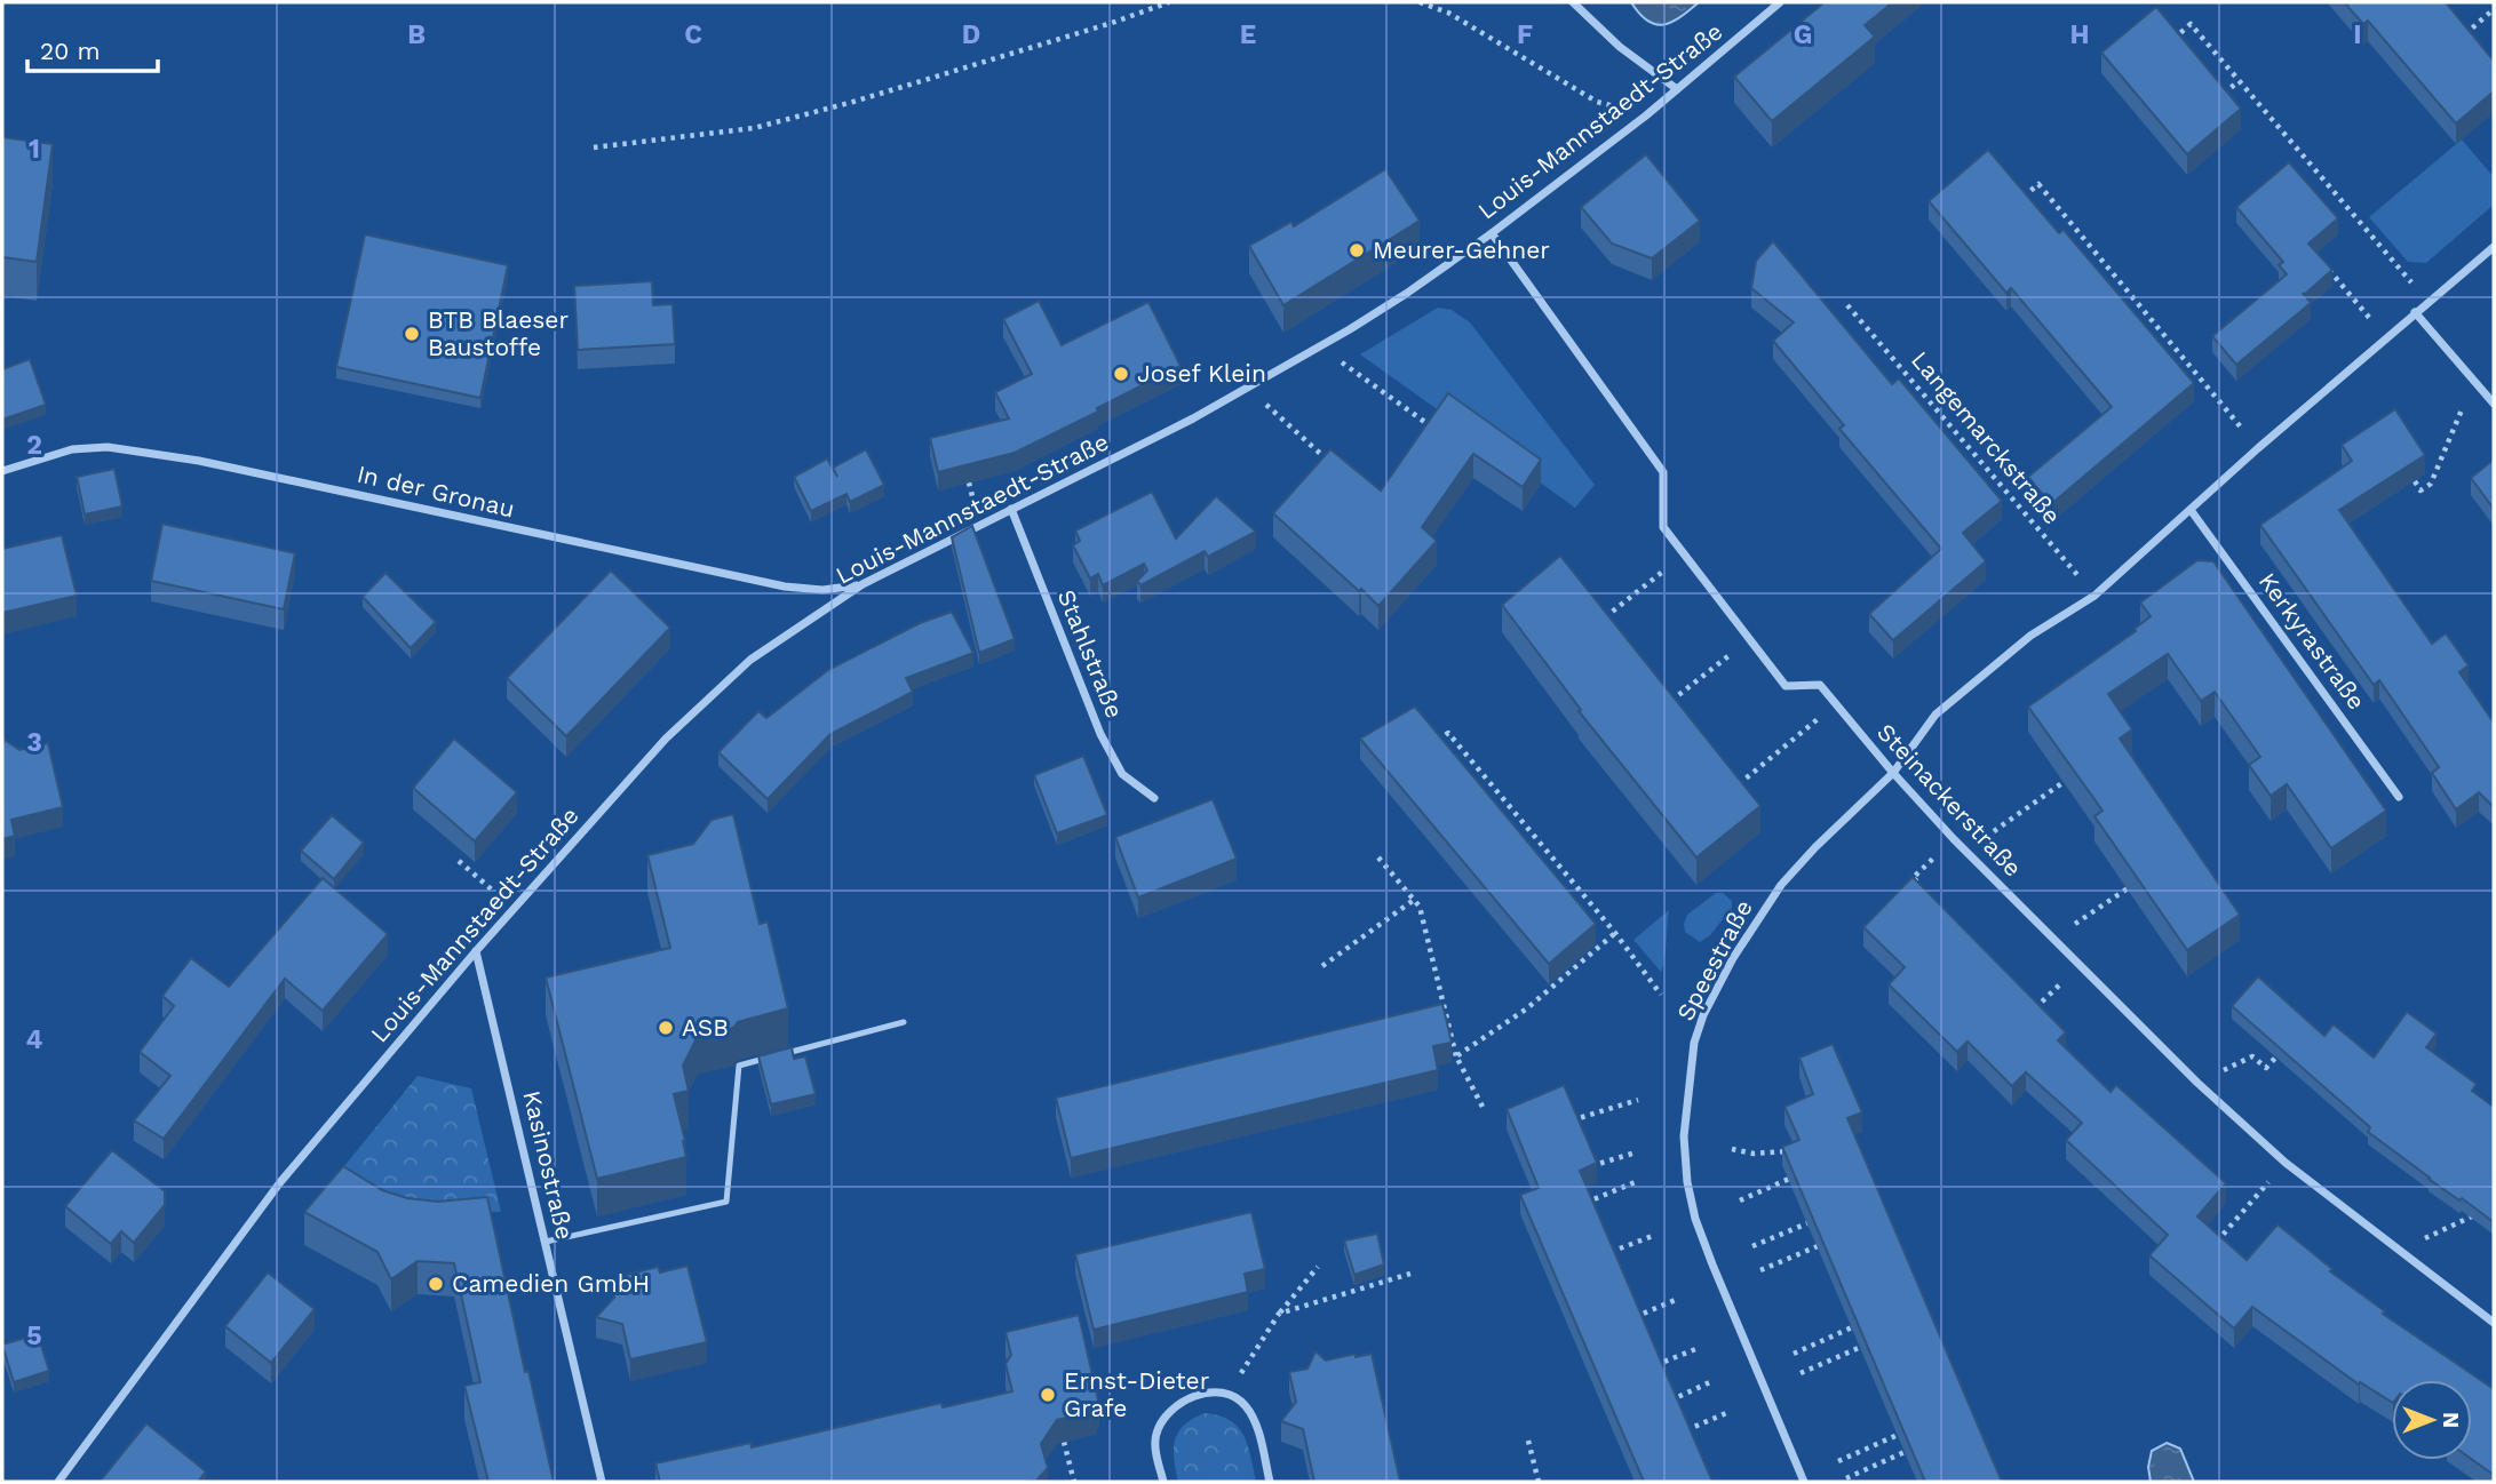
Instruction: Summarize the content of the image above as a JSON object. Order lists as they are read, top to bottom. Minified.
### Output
{"streets":{"street":["Louis-Mannstaedt-Straße","In der Gronau","Kerkyrastraße","Stahlstraße","Steinackerstraße","Speestraße","Kasinostraße"],"path":["Langemarckstraße"]},"crossings":[["Louis-Mannstaedt-Straße","In der Gronau"],["Louis-Mannstaedt-Straße","Stahlstraße"],["Louis-Mannstaedt-Straße","Steinackerstraße"],["Louis-Mannstaedt-Straße","Kasinostraße"],["Steinackerstraße","Speestraße"]],"places":["Meurer-Gehner","BTB Blaeser Baustoffe","Josef Klein","ASB","Camedien GmbH","Ernst-Dieter Grafe"],"scale_bar":"20 m","north":"right","grid":{"columns":["B","C","D","E","F","G","H","I"],"rows":["1","2","3","4","5"]}}
